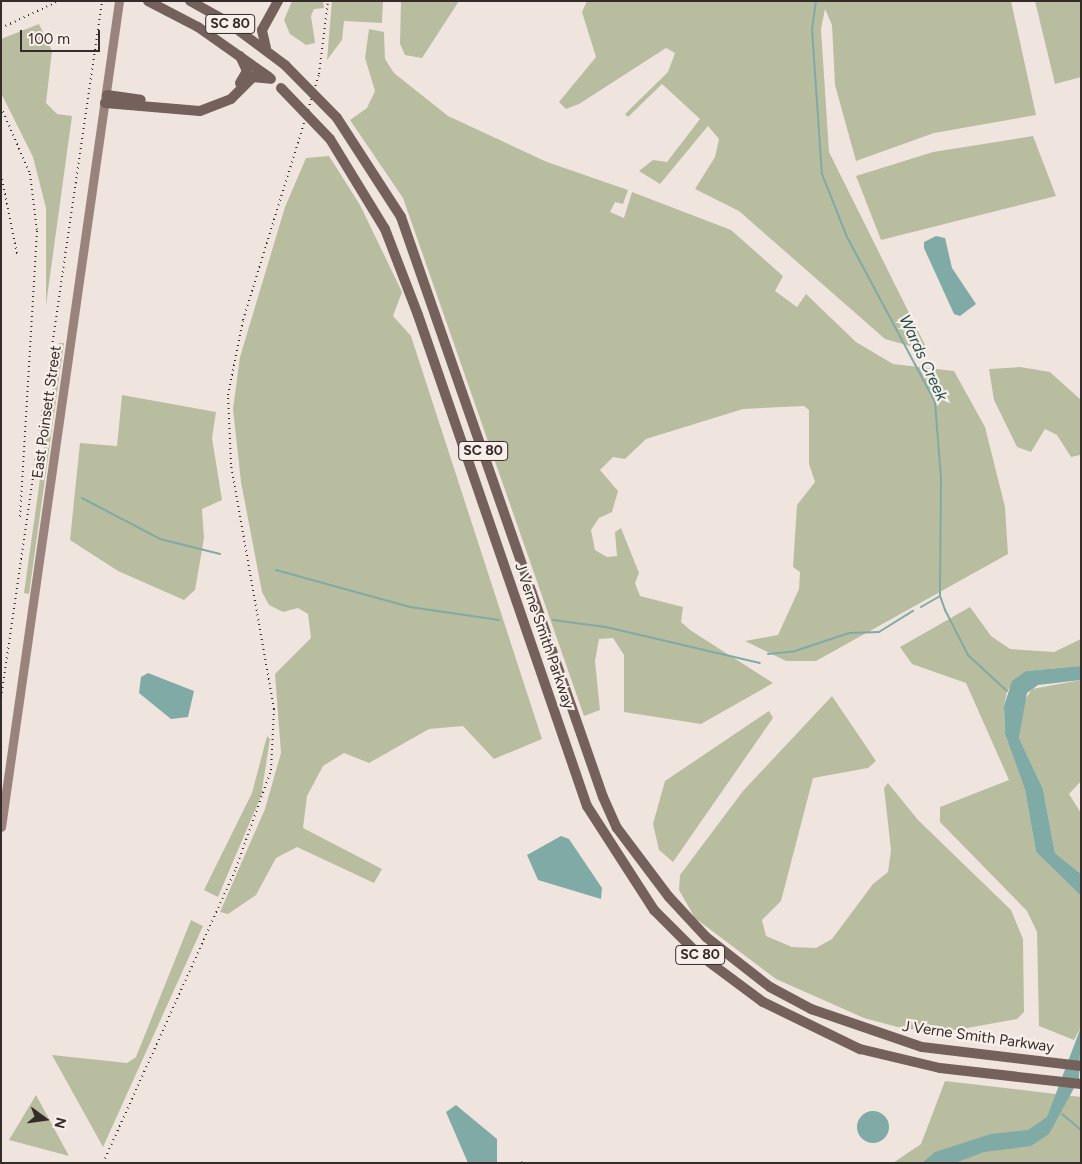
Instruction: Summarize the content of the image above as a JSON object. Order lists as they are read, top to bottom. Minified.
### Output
{"streets":{"main road":["SC 80","East Poinsett Street","J Verne Smith Parkway"]},"water":["Wards Creek"],"scale_bar":"100 m","north":"right"}
